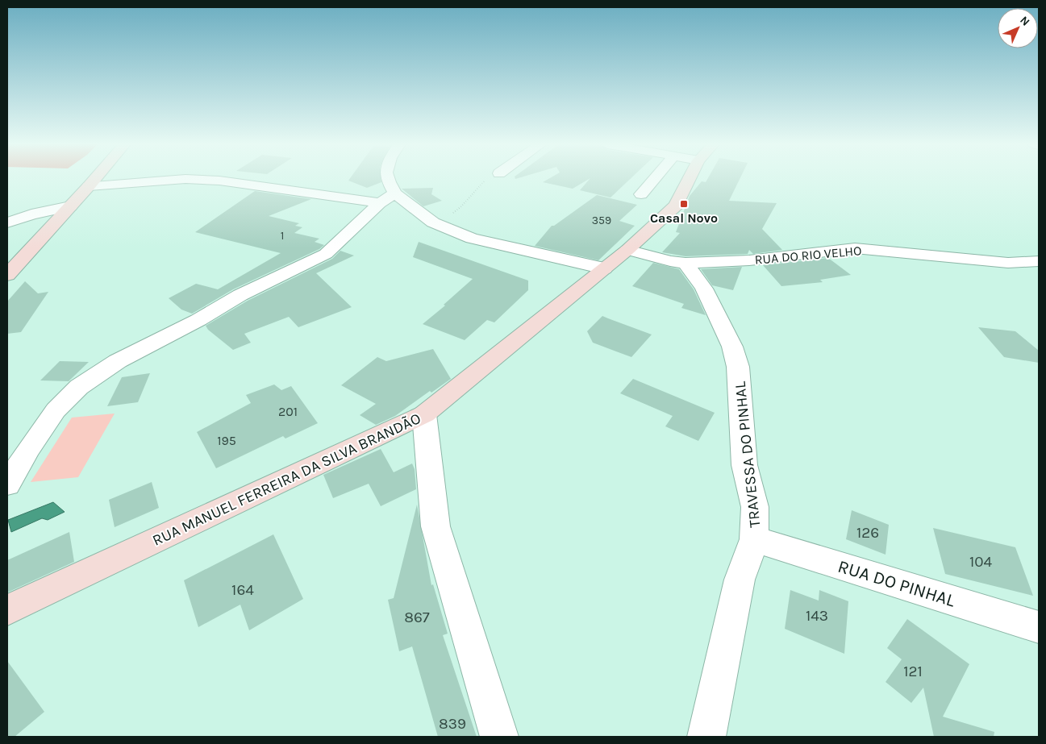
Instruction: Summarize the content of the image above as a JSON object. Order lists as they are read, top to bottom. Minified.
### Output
{"streets":{"main road":["RUA MANUEL FERREIRA DA SILVA BRANDÃO"],"street":["RUA DO RIO VELHO","TRAVESSA DO PINHAL","RUA DO PINHAL"]},"crossings":[["RUA DO RIO VELHO","TRAVESSA DO PINHAL"],["RUA DO RIO VELHO","RUA MANUEL FERREIRA DA SILVA BRANDÃO"],["TRAVESSA DO PINHAL","RUA DO PINHAL"]],"places":{"transit":["Casal Novo"]},"house_numbers":["359","1","201","195","126","104","164","143","867","121","839"],"north":"top right"}
